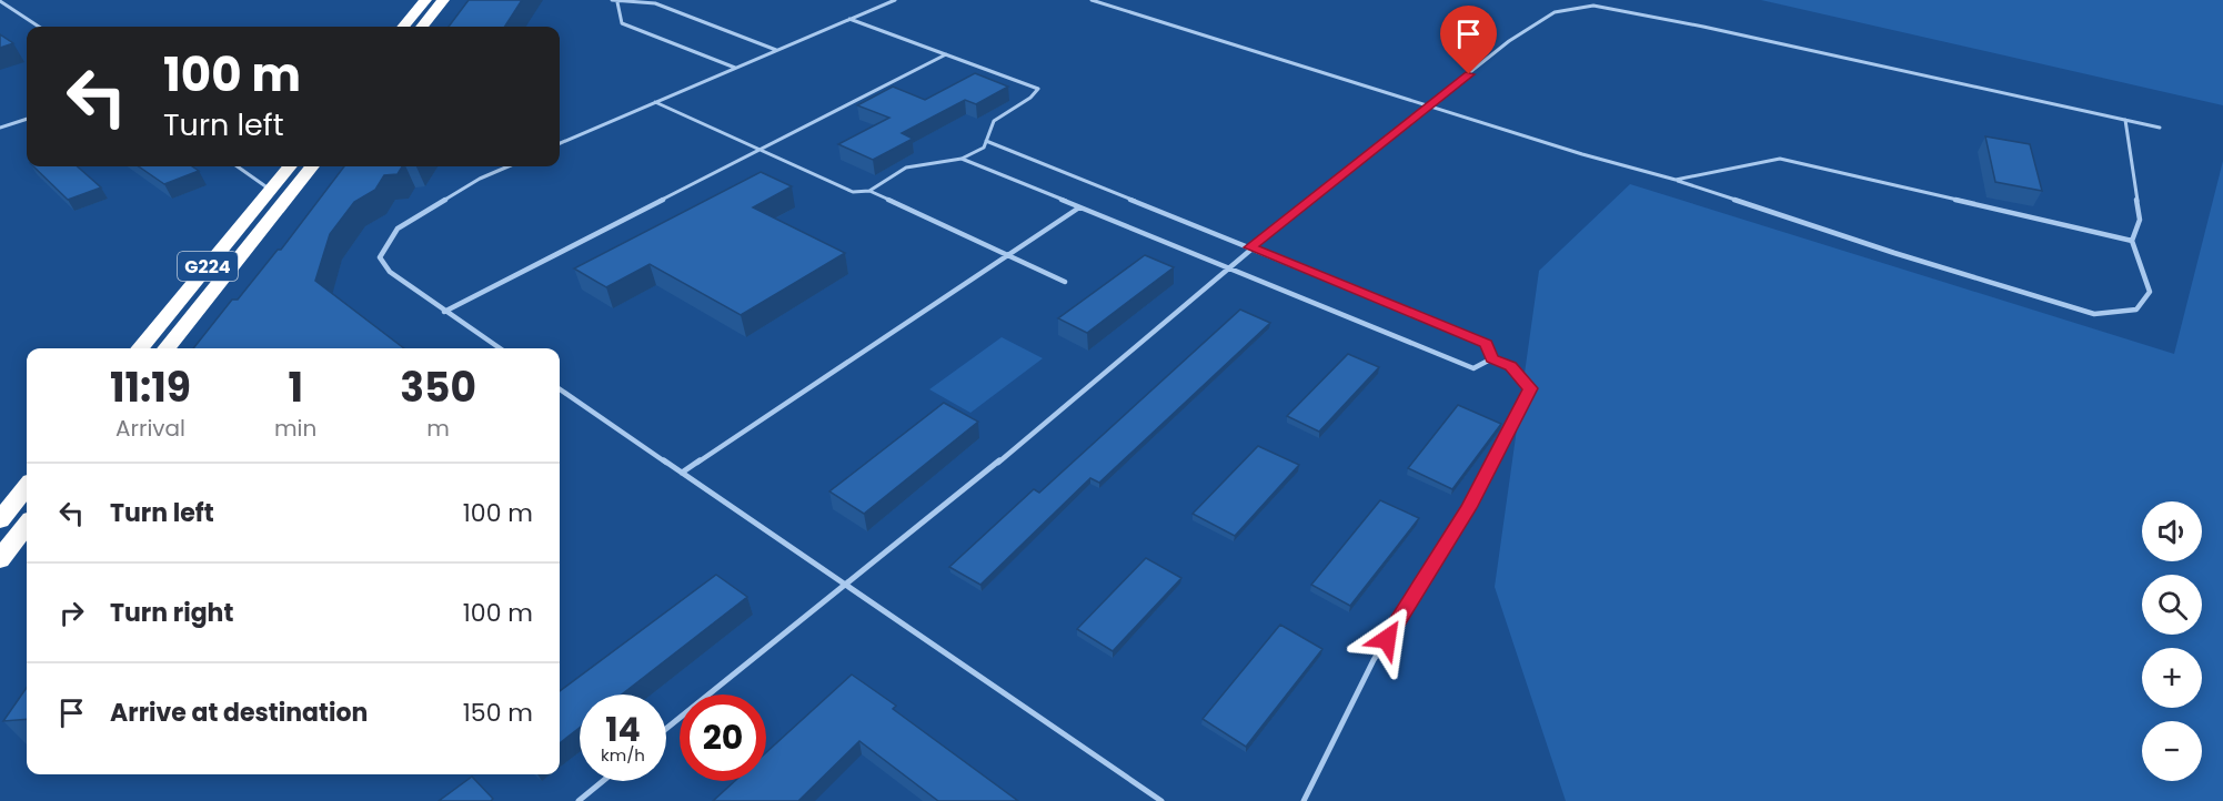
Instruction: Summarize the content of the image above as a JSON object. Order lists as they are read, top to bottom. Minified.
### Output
{"streets":{"highway":["G224"]},"page":{"turn":["100 m","Turn left"],"eta":["11:19","Arrival","1","min","350","m"],"list":[{"name":"Turn left","value":"100 m"},{"name":"Turn right","value":"100 m"},{"name":"Arrive at destination","value":"150 m"}],"map_buttons":["+","−"],"speed":"14 km/h","limit":"20"}}
